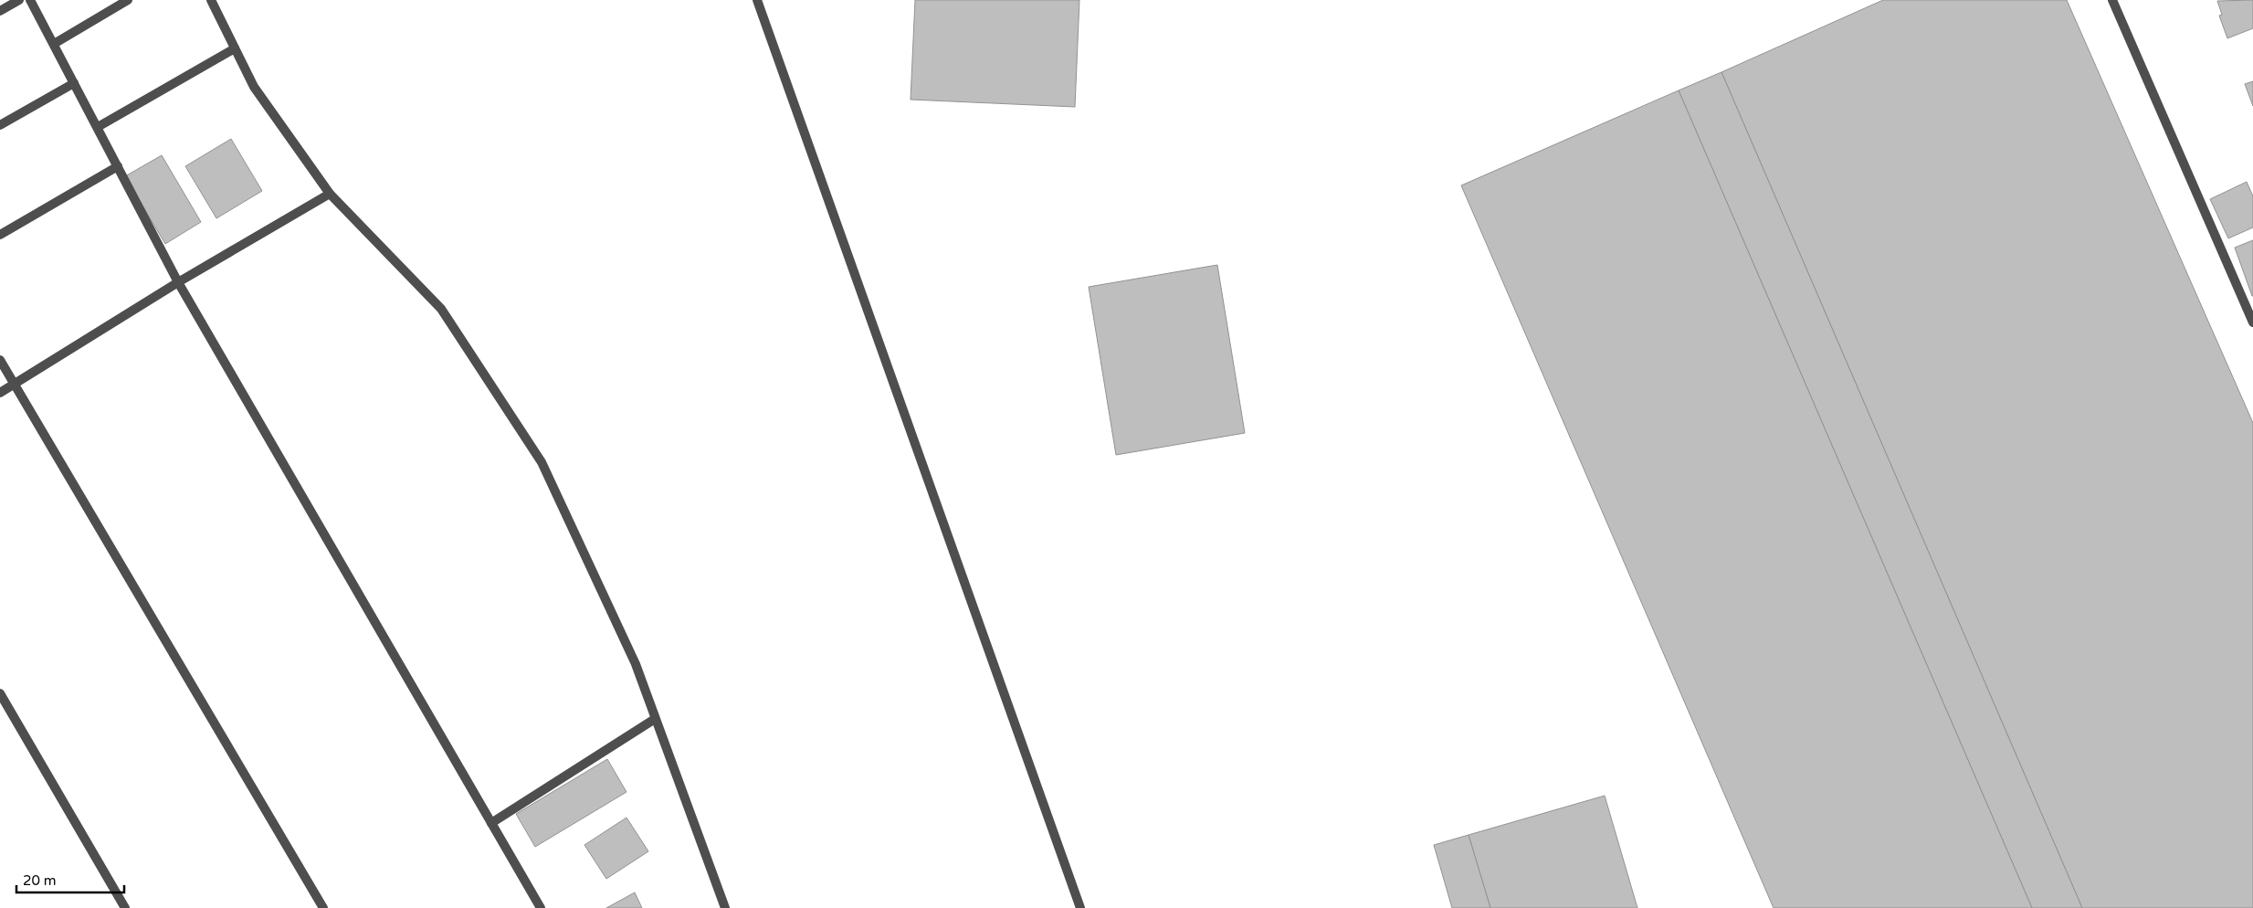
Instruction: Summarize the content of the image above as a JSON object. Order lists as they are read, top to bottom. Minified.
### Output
{"scale_bar":"20 m"}
